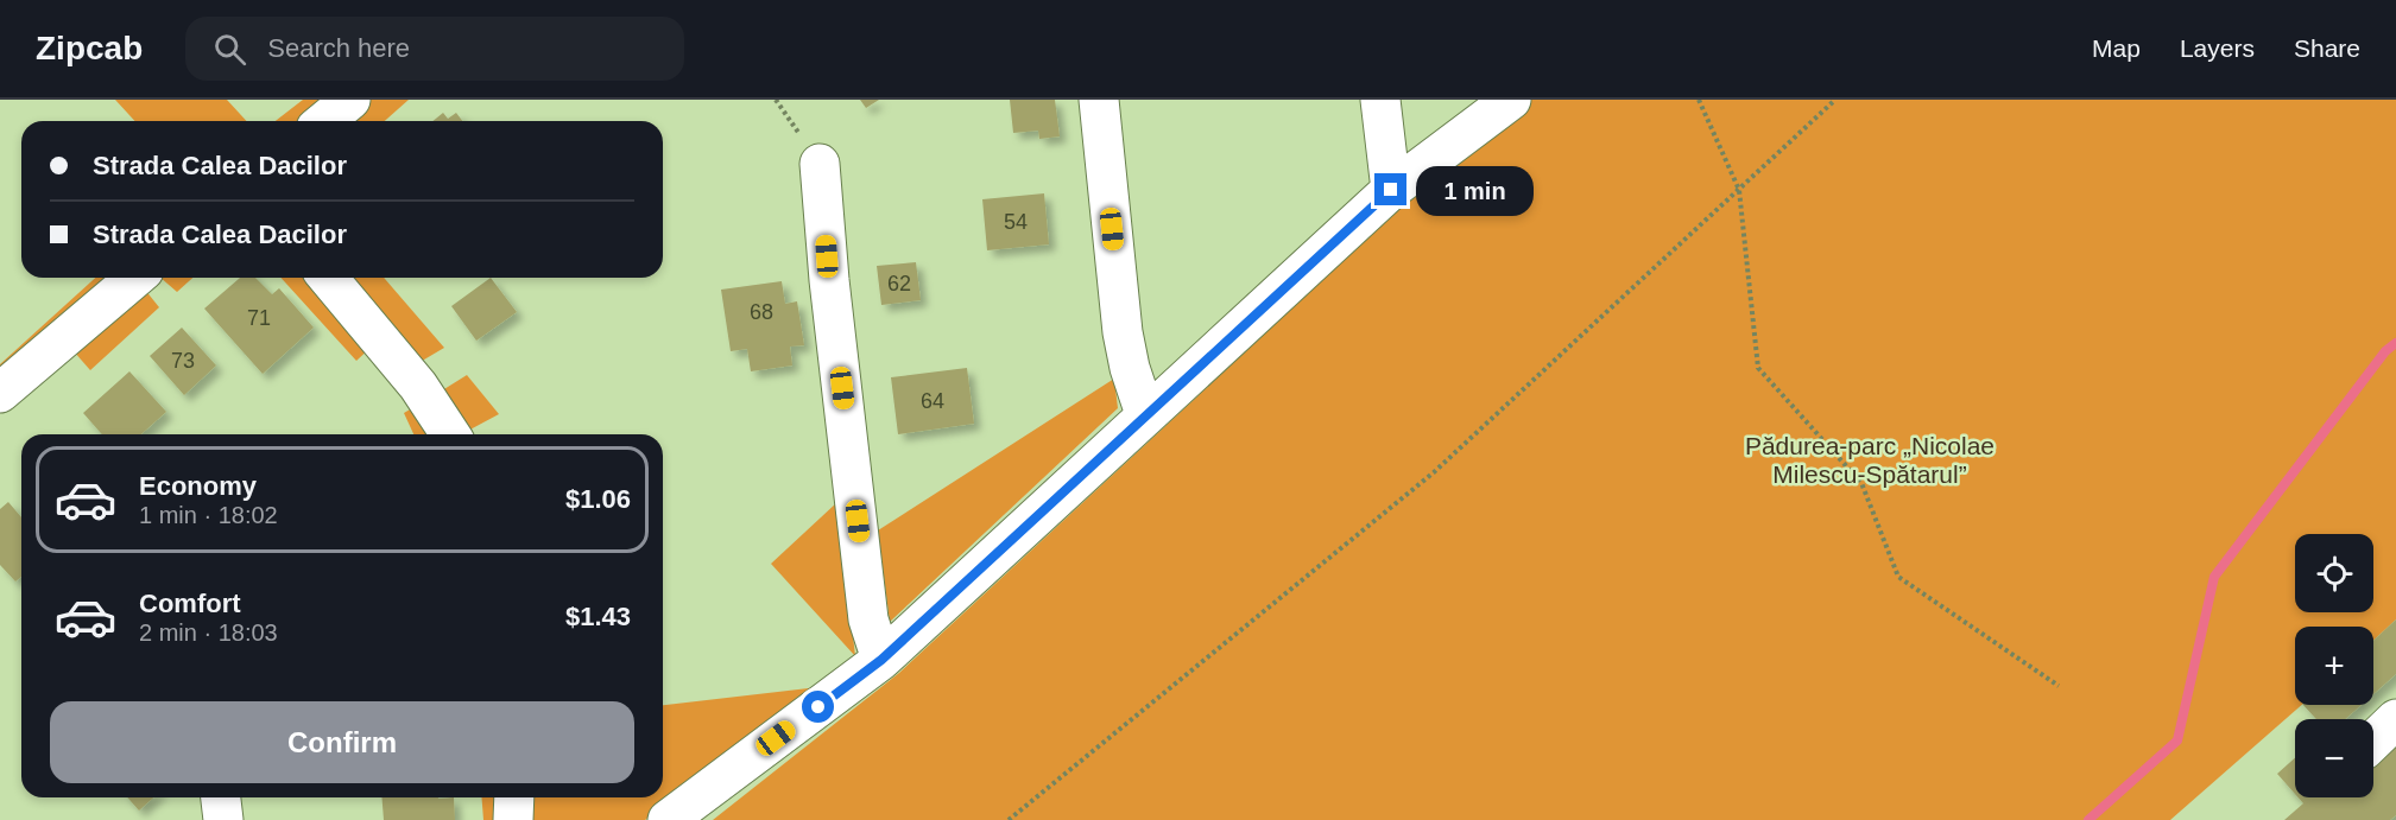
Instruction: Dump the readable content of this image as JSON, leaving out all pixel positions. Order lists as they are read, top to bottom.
{
  "parks": ["Pădurea-parc „Nicolae Milescu-Spătarul”"],
  "house_numbers": [
    "54",
    "62",
    "68",
    "71",
    "73",
    "64"
  ],
  "page": {
    "header": "Zipcab",
    "search": "Search here",
    "nav": ["Map", "Layers", "Share"],
    "banner": ["Strada Calea Dacilor", "Strada Calea Dacilor"],
    "bubble": "1 min",
    "list": [
      {
        "name": "Economy",
        "note": "1 min · 18:02",
        "value": "$1.06"
      },
      {
        "name": "Comfort",
        "note": "2 min · 18:03",
        "value": "$1.43"
      }
    ],
    "map_buttons": ["+", "−"],
    "buttons": "Confirm"
  }
}
